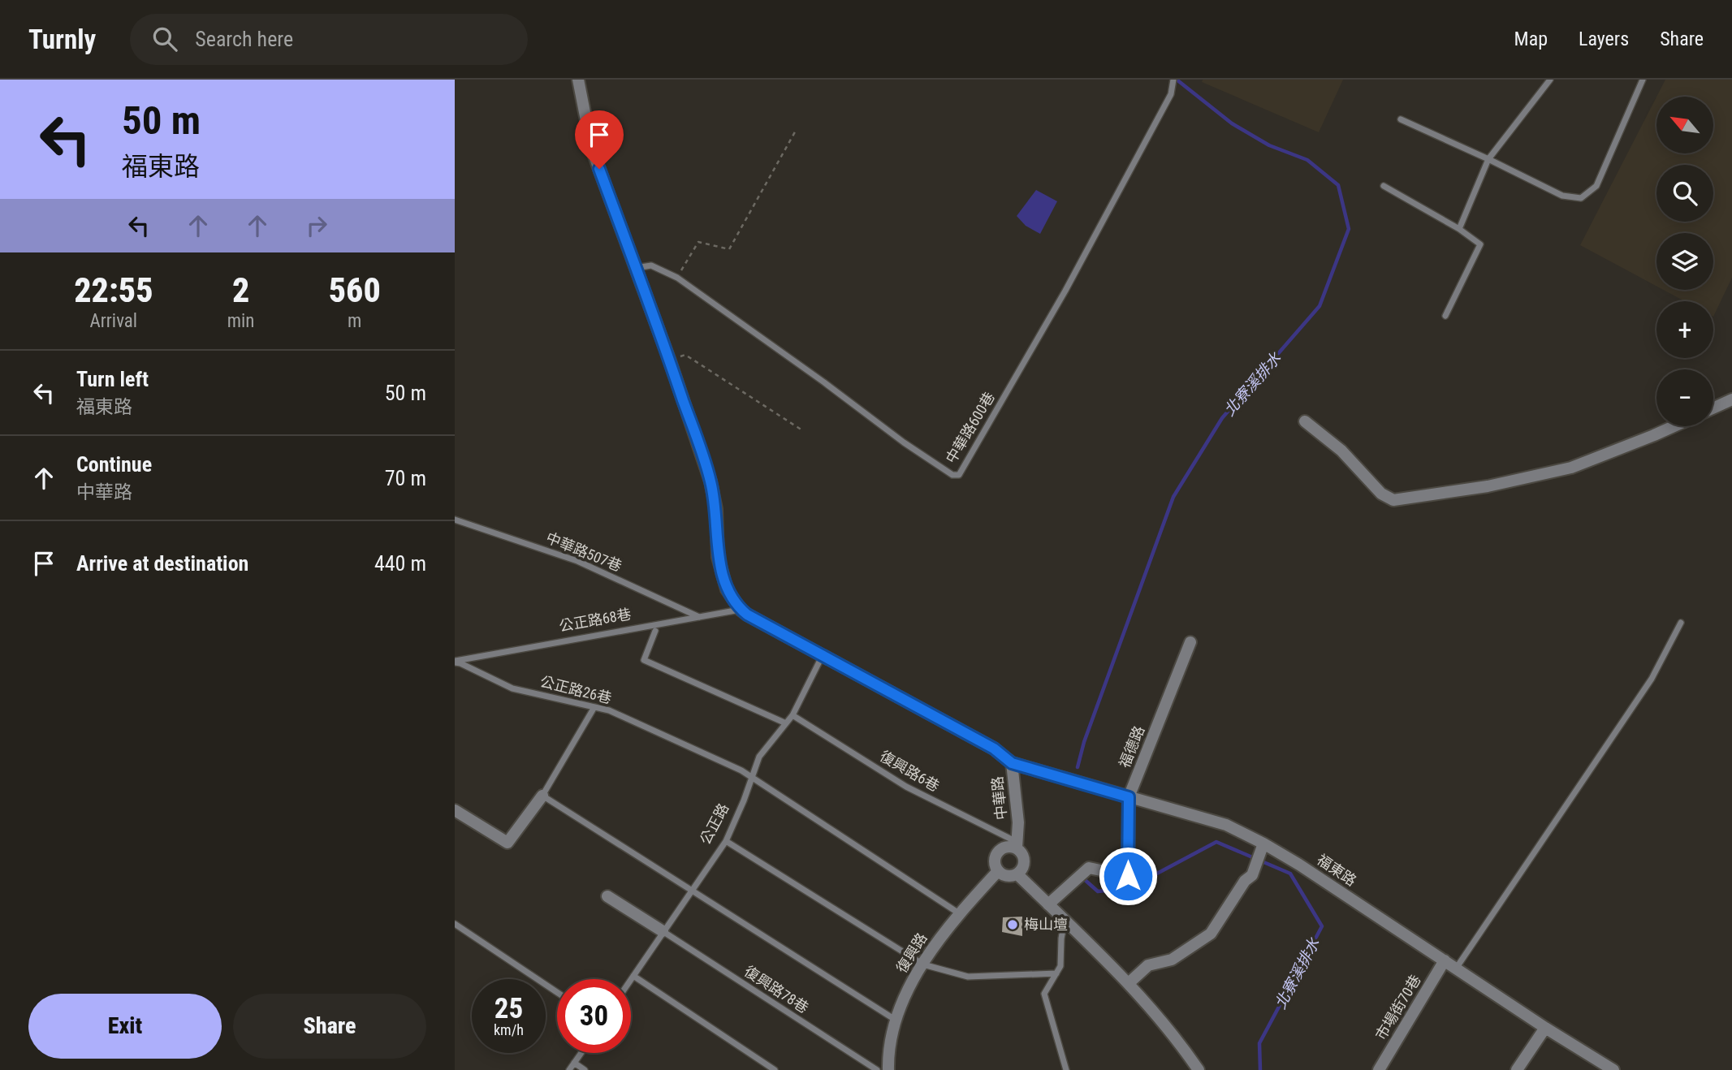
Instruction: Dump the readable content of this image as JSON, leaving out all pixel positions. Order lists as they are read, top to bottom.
{
  "streets": {
    "street": [
      "福德路",
      "中華路",
      "福東路",
      "復興路",
      "市場街70巷"
    ],
    "lane": [
      "中華路600巷",
      "中華路507巷",
      "公正路68巷",
      "公正路26巷",
      "復興路6巷",
      "公正路",
      "復興路78巷"
    ]
  },
  "crossings": [
    ["中華路600巷", "中華路"],
    ["中華路507巷", "公正路68巷"],
    ["公正路68巷", "公正路26巷"],
    ["公正路68巷", "中華路"],
    ["公正路26巷", "公正路"],
    ["公正路26巷", "復興路"],
    ["福德路", "福東路"],
    ["復興路6巷", "中華路"],
    ["復興路6巷", "公正路"],
    ["復興路6巷", "復興路"],
    ["中華路", "公正路"],
    ["中華路", "福東路"],
    ["中華路", "復興路"],
    ["公正路", "復興路78巷"],
    ["福東路", "市場街70巷"]
  ],
  "water": ["北寮溪排水"],
  "places": ["梅山壇"],
  "north": "top left",
  "page": {
    "header": "Turnly",
    "search": "Search here",
    "nav": ["Map", "Layers", "Share"],
    "turn": ["50 m", "福東路"],
    "map_buttons": ["+", "−"],
    "eta": [
      "22:55",
      "Arrival",
      "2",
      "min",
      "560",
      "m"
    ],
    "list": [
      {
        "name": "Turn left",
        "note": "福東路",
        "value": "50 m"
      },
      {
        "name": "Continue",
        "note": "中華路",
        "value": "70 m"
      },
      {
        "name": "Arrive at destination",
        "value": "440 m"
      }
    ],
    "speed": "25 km/h",
    "limit": "30",
    "buttons": ["Exit", "Share"]
  }
}
